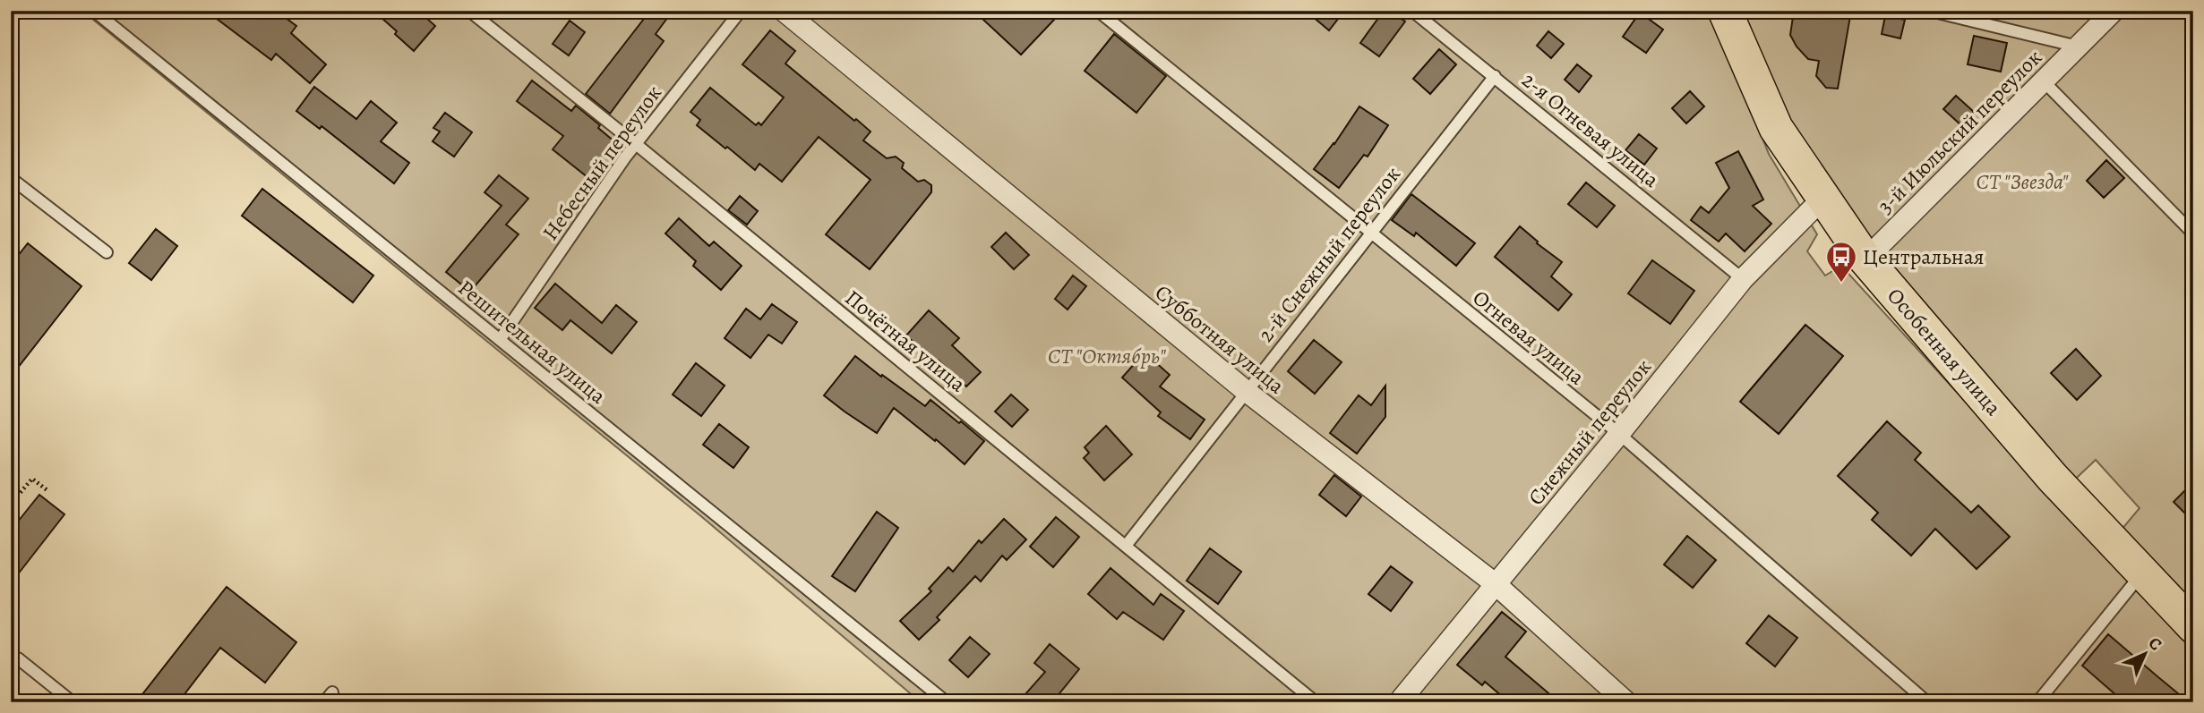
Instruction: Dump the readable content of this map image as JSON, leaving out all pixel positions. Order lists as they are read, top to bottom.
{
  "streets": {
    "main road": ["Особенная улица"],
    "street": ["3-й Июльский переулок", "Субботняя улица", "Снежный переулок"],
    "lane": [
      "2-я Огневая улица",
      "Небесный переулок",
      "2-й Снежный переулок",
      "Огневая улица",
      "Почётная улица",
      "Решительная улица"
    ]
  },
  "crossings": [
    ["2-я Огневая улица", "2-й Снежный переулок"],
    ["2-я Огневая улица", "Снежный переулок"],
    ["3-й Июльский переулок", "Особенная улица"],
    ["Небесный переулок", "Почётная улица"],
    ["Небесный переулок", "Решительная улица"],
    ["2-й Снежный переулок", "Огневая улица"],
    ["2-й Снежный переулок", "Субботняя улица"],
    ["2-й Снежный переулок", "Почётная улица"],
    ["Огневая улица", "Снежный переулок"],
    ["Субботняя улица", "Снежный переулок"],
    ["Особенная улица", "Снежный переулок"]
  ],
  "parks": ["СТ \"Звезда\"", "СТ \"Октябрь\""],
  "places": {
    "bus stop": ["Центральная"]
  },
  "north": "top right"
}
